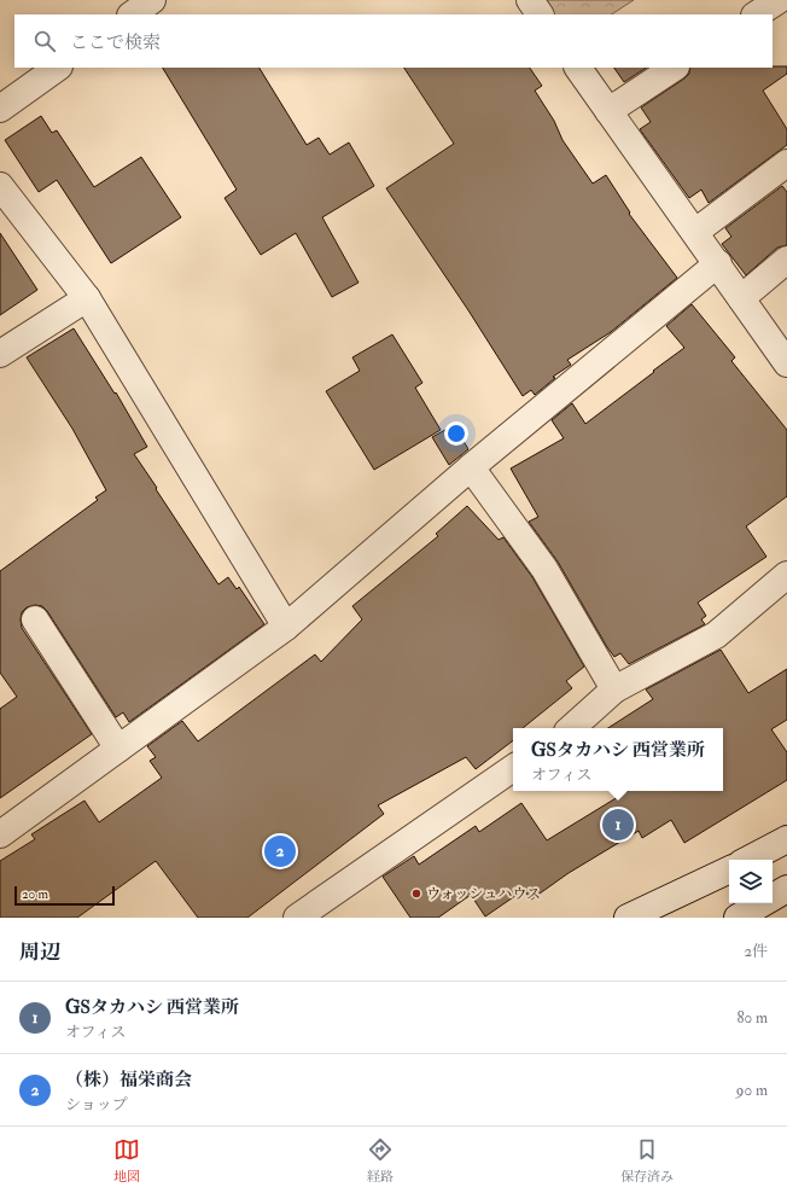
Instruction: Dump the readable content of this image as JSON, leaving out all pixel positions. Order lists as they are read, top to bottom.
{
  "places": ["ウォッシュハウス"],
  "scale_bar": "20 m",
  "page": {
    "search": "ここで検索",
    "popup": ["GSタカハシ 西営業所", "オフィス"],
    "pins": ["1", "2"],
    "scale": "20 m",
    "heading": ["周辺", "2件"],
    "list": [
      {
        "mark": "1",
        "name": "GSタカハシ 西営業所",
        "note": "オフィス",
        "value": "80 m"
      },
      {
        "mark": "2",
        "name": "（株）福栄商会",
        "note": "ショップ",
        "value": "90 m"
      }
    ],
    "nav": ["地図", "経路", "保存済み"]
  }
}
